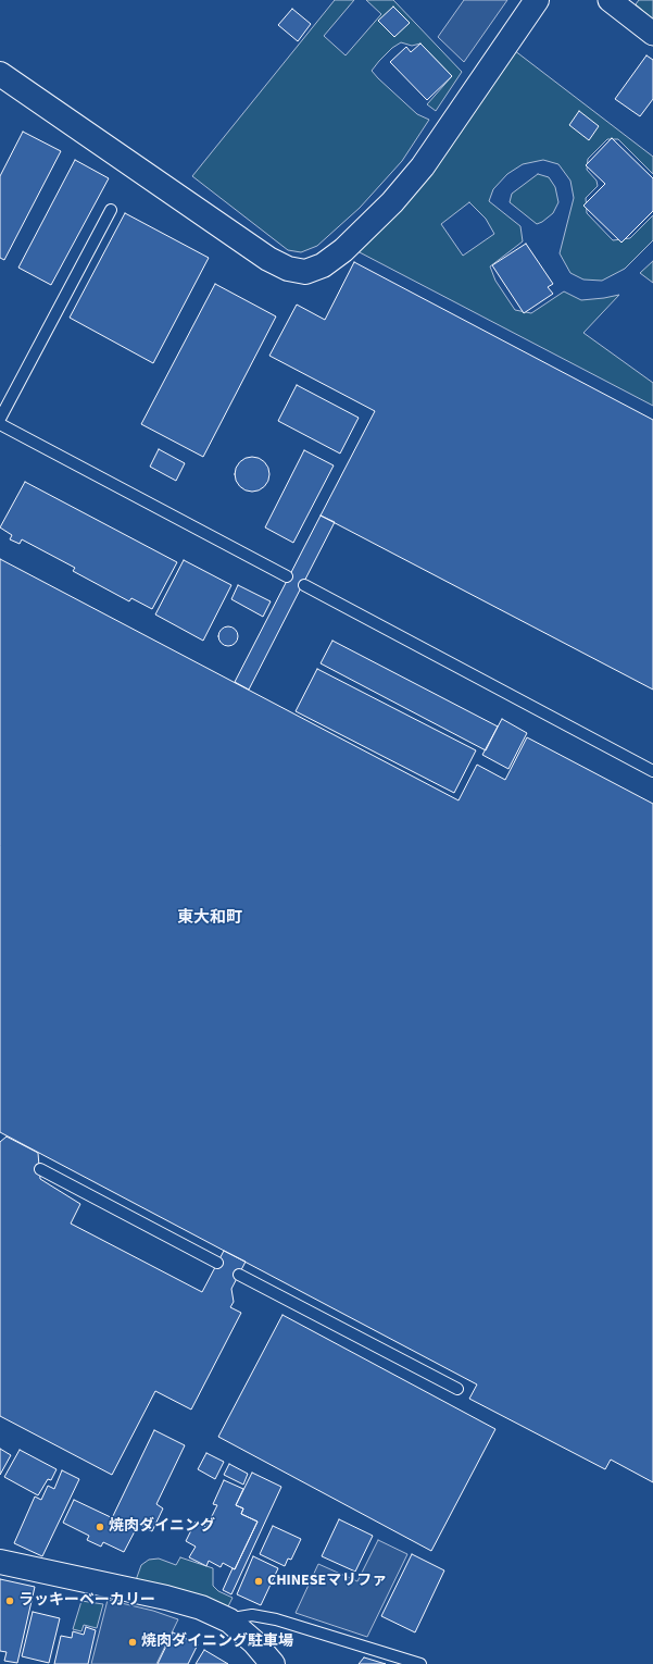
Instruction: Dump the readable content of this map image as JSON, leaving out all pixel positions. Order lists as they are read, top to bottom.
{
  "districts": ["東大和町"],
  "places": [
    "焼肉ダイニング",
    "CHINESEマリファ",
    "ラッキーベーカリー",
    "焼肉ダイニング駐車場"
  ]
}
